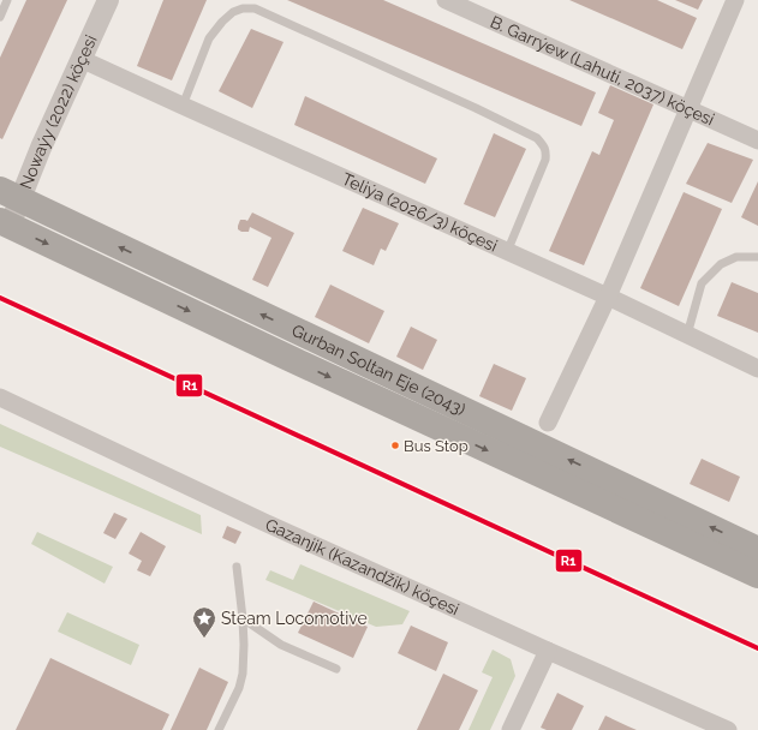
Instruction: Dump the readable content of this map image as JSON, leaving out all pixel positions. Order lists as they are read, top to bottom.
{
  "streets": {
    "highway": ["Gurban Soltan Eje (2043)"],
    "street": [
      "B. Garrýew (Lahuti, 2037) köçesi",
      "Nowaýy (2022) köçesi",
      "Teliýa (2026/3) köçesi",
      "Gazanjik (Kazandžik) köçesi"
    ]
  },
  "crossings": [
    ["Nowaýy (2022) köçesi", "Teliýa (2026/3) köçesi"],
    ["Nowaýy (2022) köçesi", "Gurban Soltan Eje (2043)"]
  ],
  "places": {
    "other": ["Bus Stop"],
    "place": ["Steam Locomotive"]
  },
  "lines": ["transit line R1"]
}
